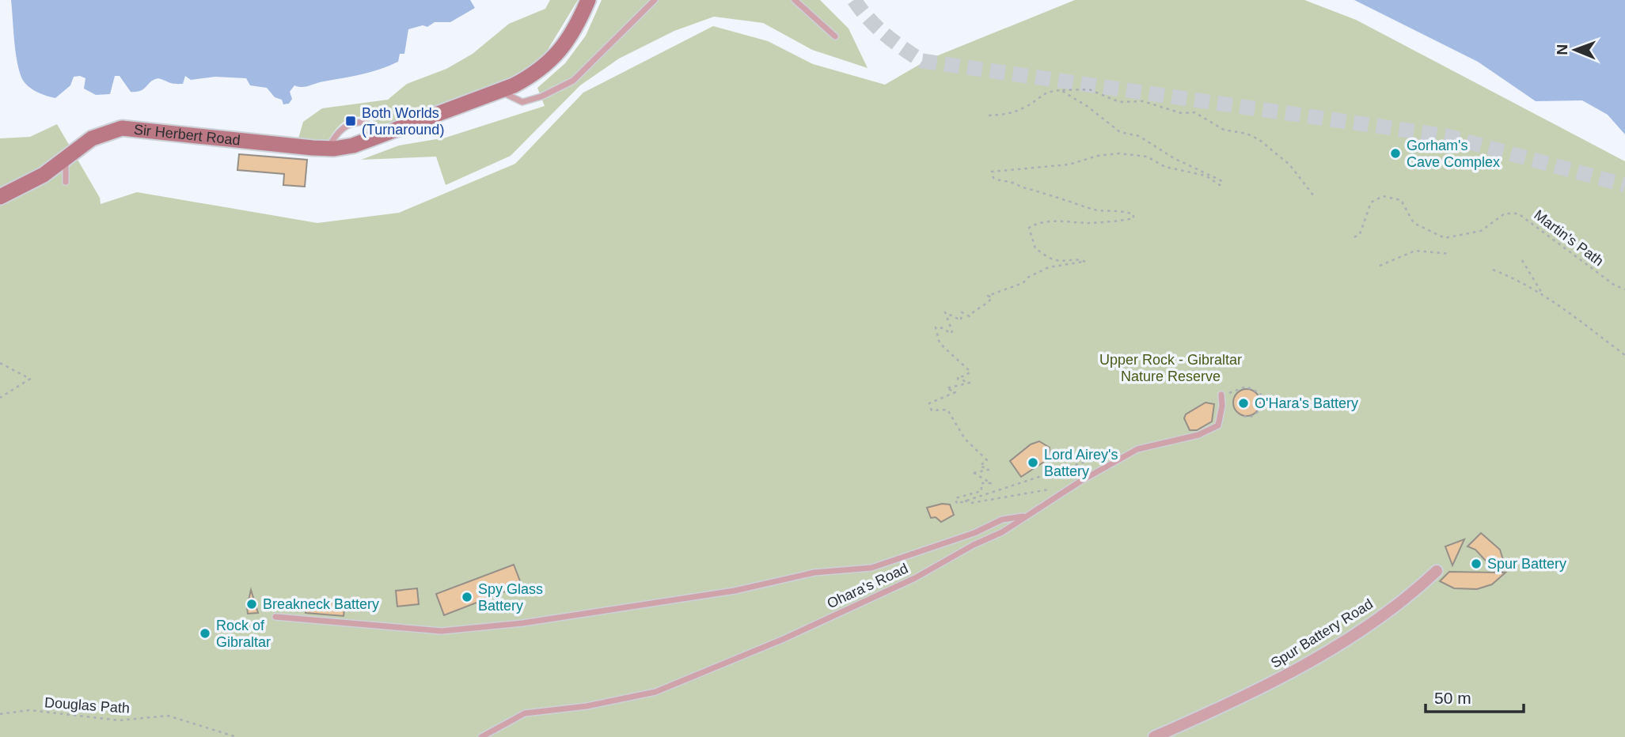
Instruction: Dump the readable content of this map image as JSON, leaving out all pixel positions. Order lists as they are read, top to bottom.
{
  "streets": {
    "main road": ["Sir Herbert Road"],
    "street": ["Spur Battery Road"],
    "lane": ["Ohara's Road"],
    "path": ["Martin's Path", "Douglas Path"]
  },
  "parks": ["Upper Rock - Gibraltar Nature Reserve"],
  "places": {
    "transit": ["Both Worlds (Turnaround)"],
    "other": [
      "Gorham's Cave Complex",
      "O'Hara's Battery",
      "Lord Airey's Battery",
      "Spur Battery",
      "Spy Glass Battery",
      "Breakneck Battery",
      "Rock of Gibraltar"
    ]
  },
  "scale_bar": "50 m",
  "north": "left"
}
